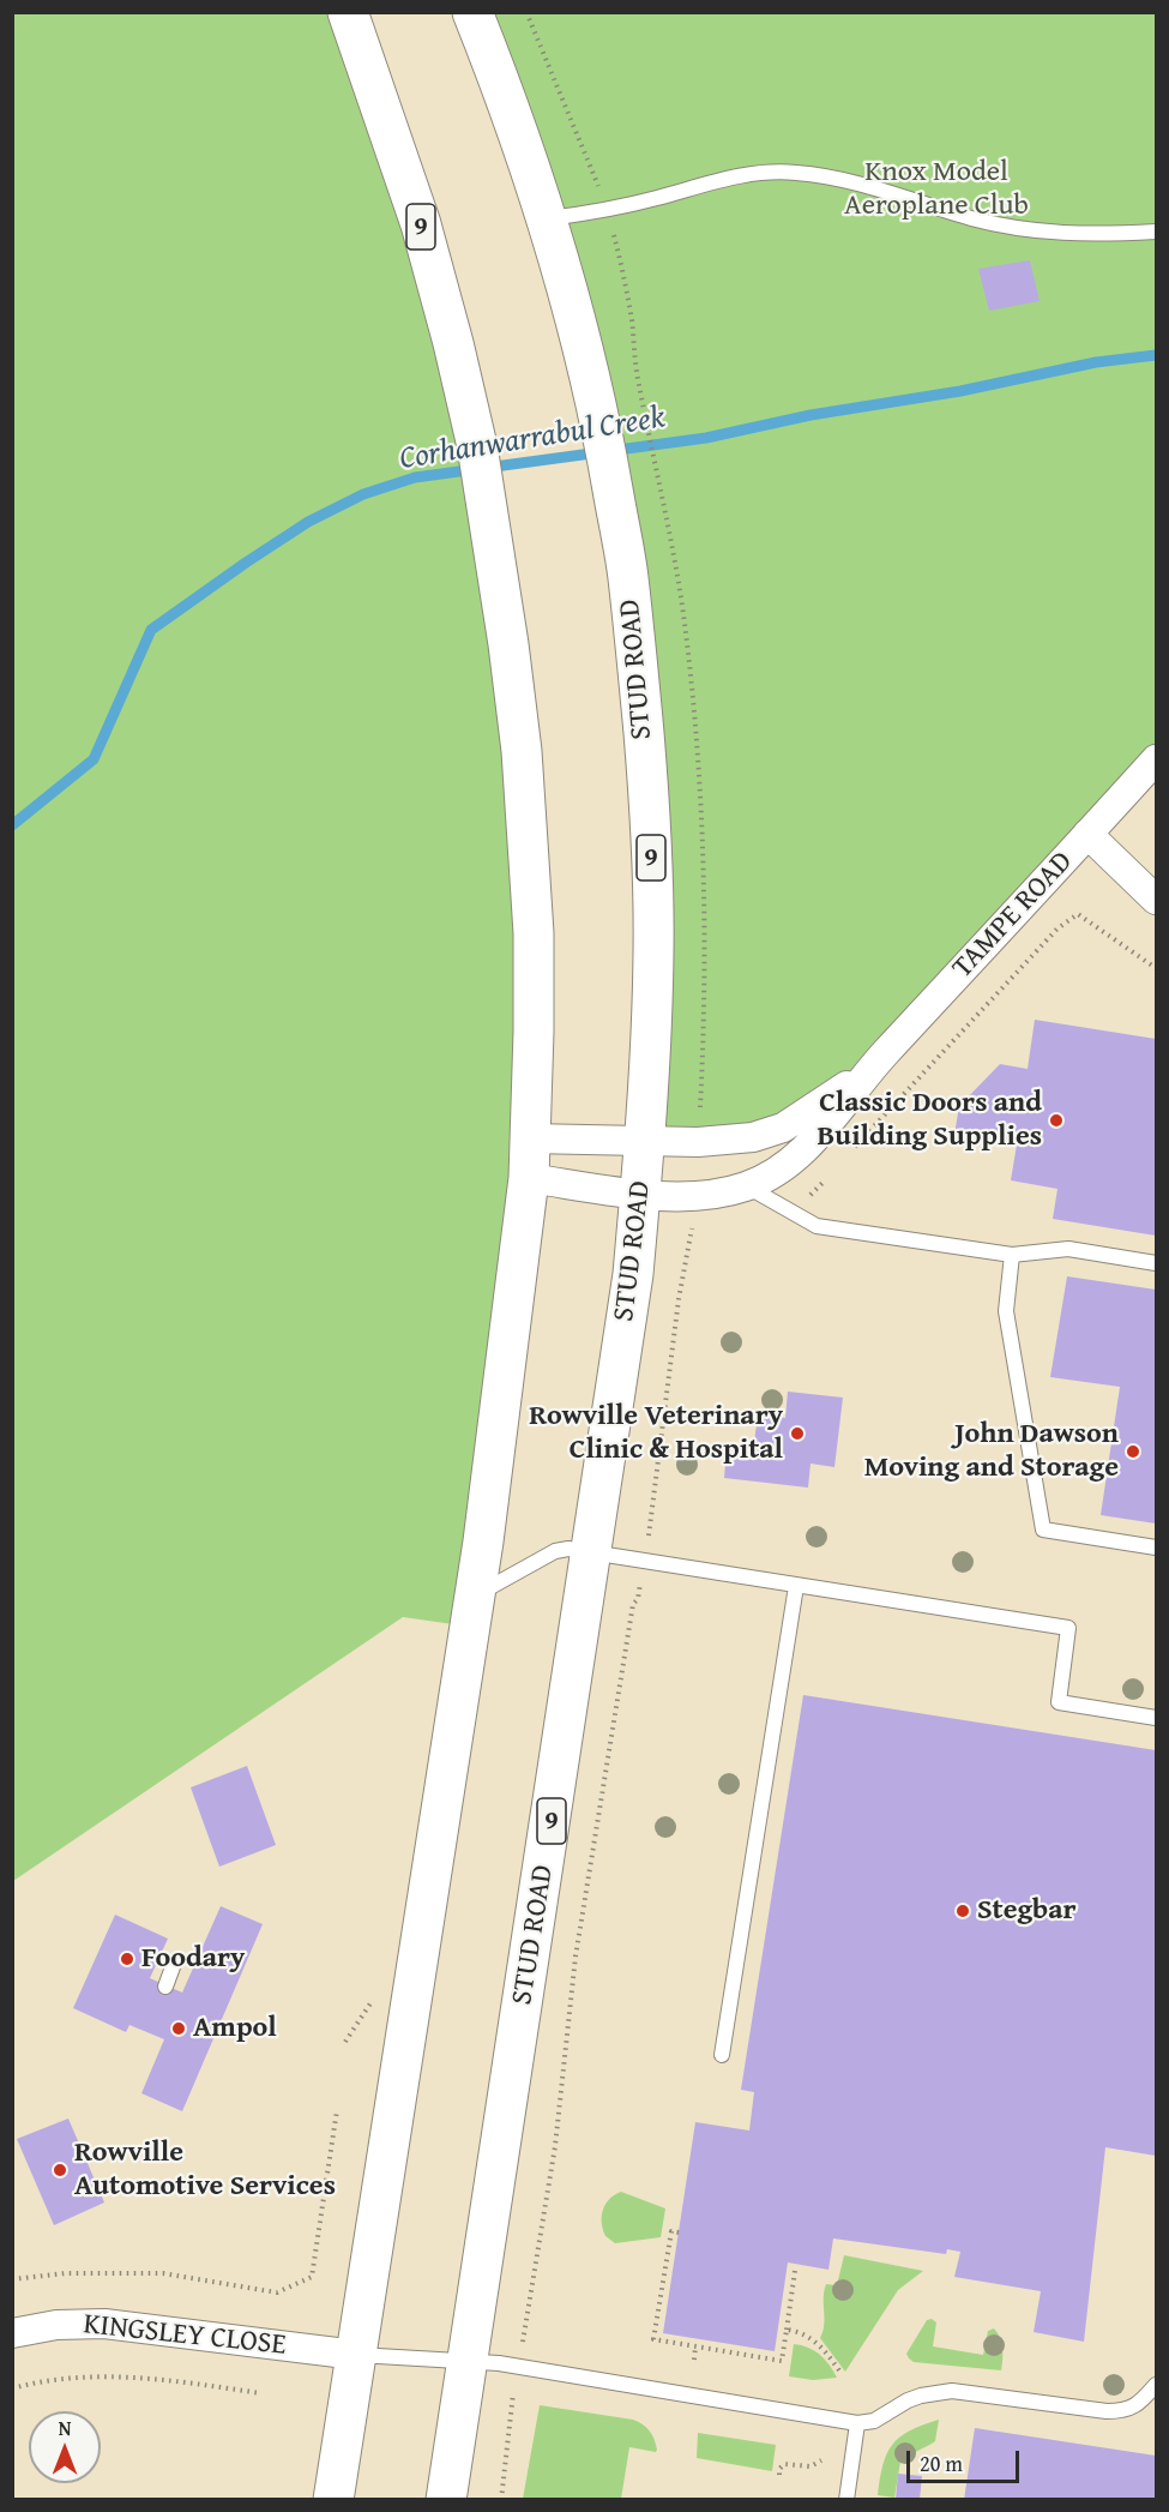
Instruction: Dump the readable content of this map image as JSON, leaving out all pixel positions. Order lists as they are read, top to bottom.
{
  "streets": {
    "highway": ["9", "STUD ROAD"],
    "street": ["TAMPE ROAD", "KINGSLEY CLOSE"]
  },
  "crossings": [
    ["9", "TAMPE ROAD"],
    ["9", "KINGSLEY CLOSE"],
    ["STUD ROAD", "TAMPE ROAD"]
  ],
  "water": ["Corhanwarrabul Creek"],
  "parks": ["Knox Model Aeroplane Club"],
  "places": [
    "Classic Doors and Building Supplies",
    "Rowville Veterinary Clinic & Hospital",
    "John Dawson Moving and Storage",
    "Stegbar",
    "Foodary",
    "Ampol",
    "Rowville Automotive Services"
  ],
  "scale_bar": "20 m",
  "north": "top"
}
